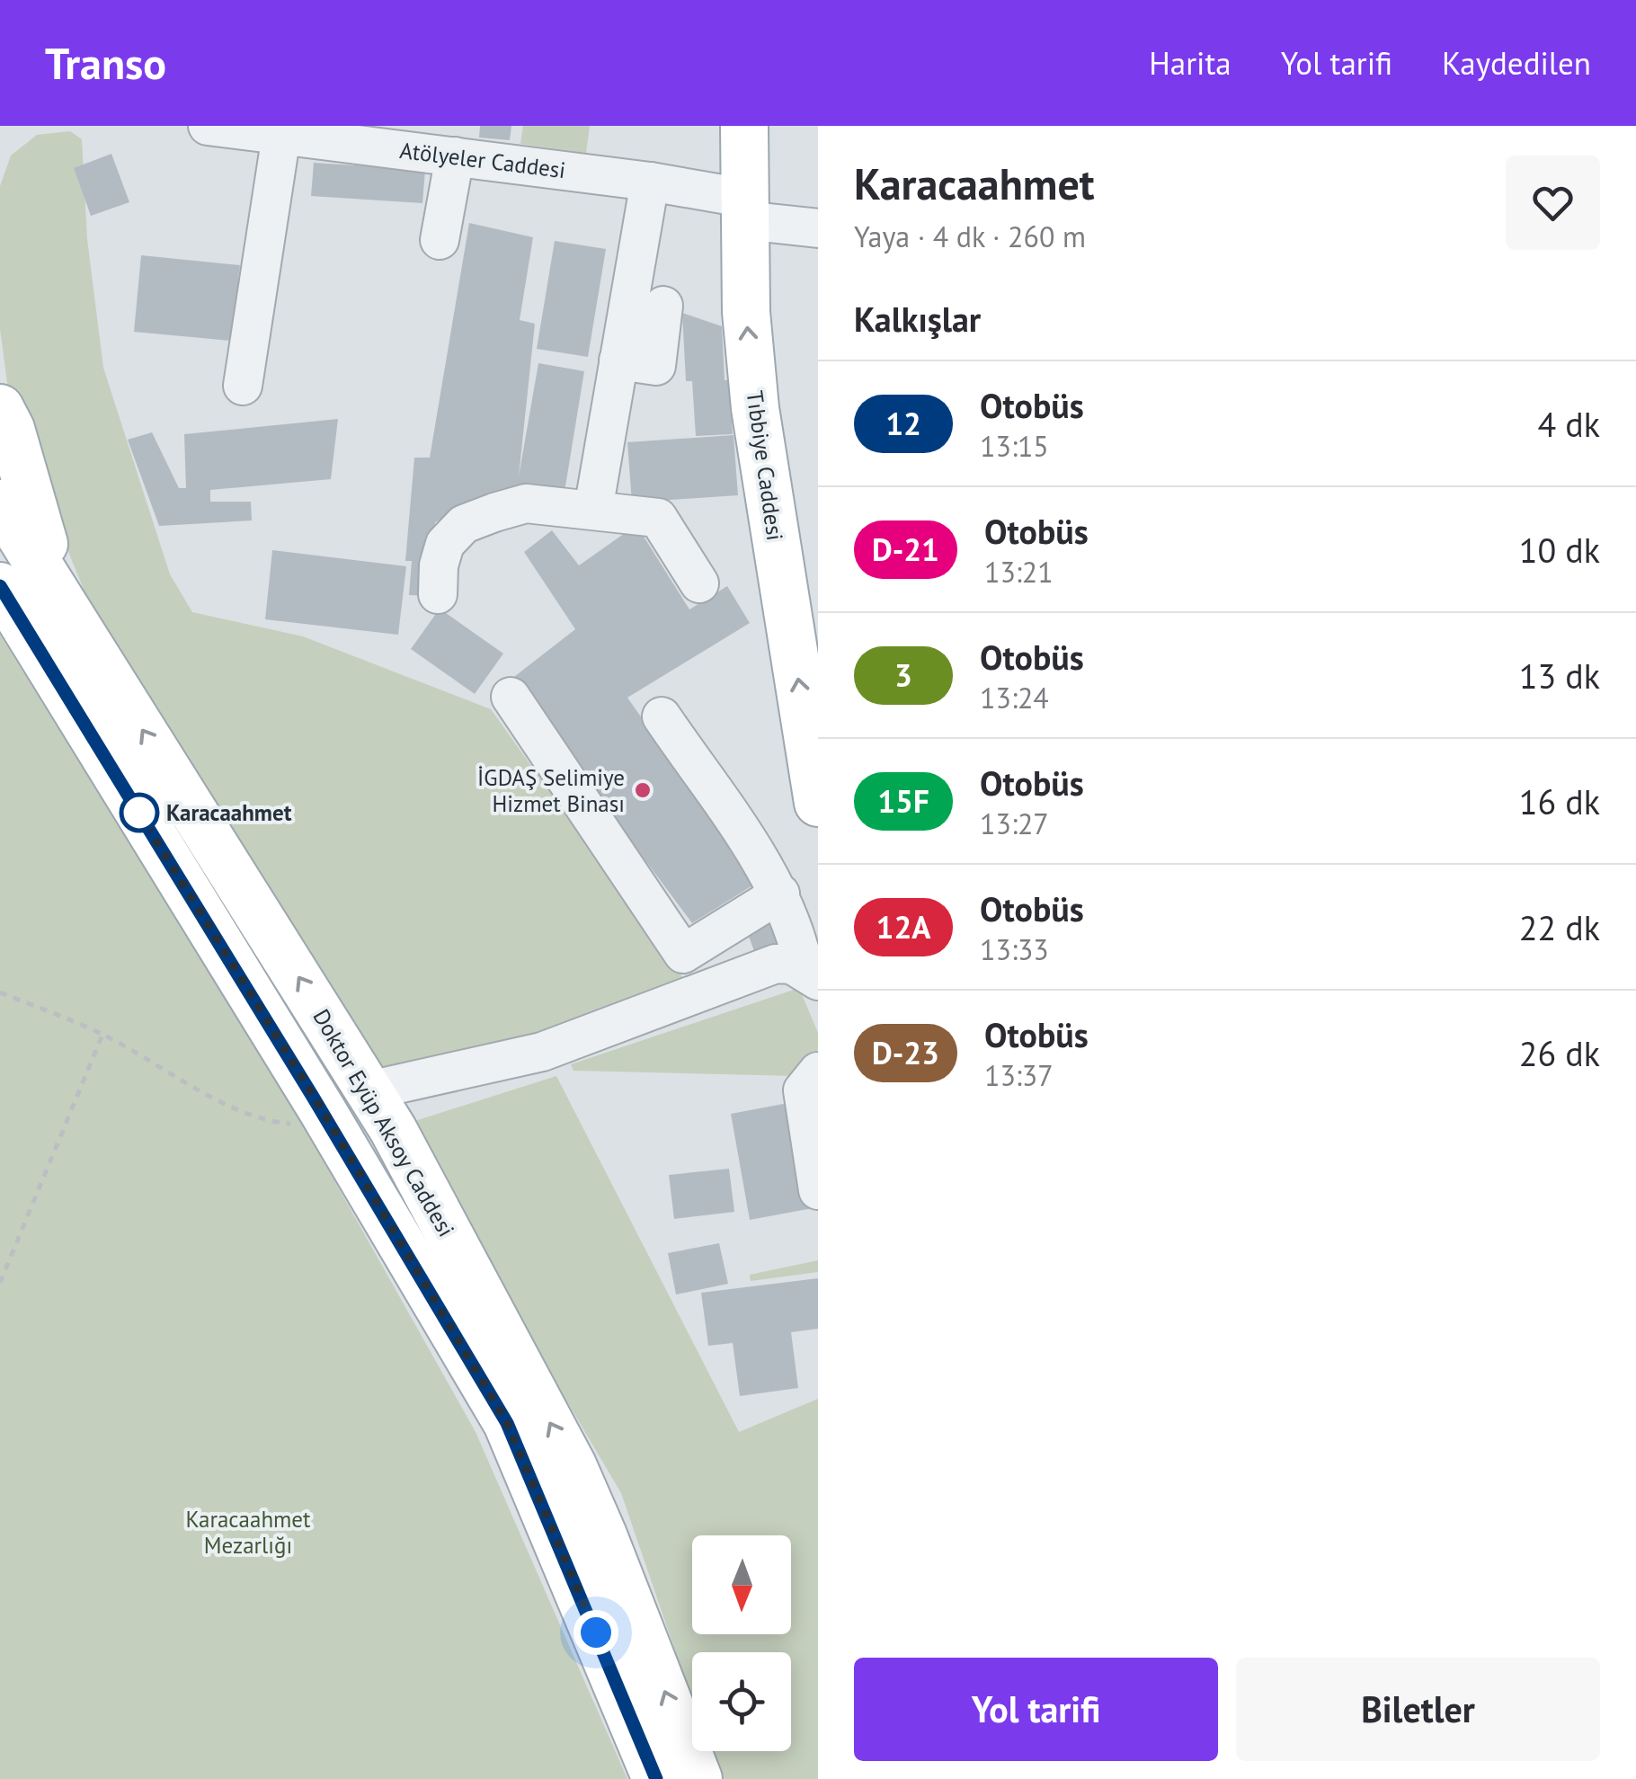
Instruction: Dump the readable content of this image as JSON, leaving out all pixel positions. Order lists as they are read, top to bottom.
{
  "streets": {
    "main road": ["Tıbbiye Caddesi", "Doktor Eyüp Aksoy Caddesi"],
    "street": ["Atölyeler Caddesi"]
  },
  "crossings": [
    ["Atölyeler Caddesi", "Tıbbiye Caddesi"]
  ],
  "one_way": ["Tıbbiye Caddesi"],
  "parks": ["Karacaahmet Mezarlığı"],
  "places": ["İGDAŞ Selimiye Hizmet Binası", "Karacaahmet"],
  "lines": ["bus line 12"],
  "north": "bottom",
  "page": {
    "header": "Transo",
    "nav": ["Harita", "Yol tarifi", "Kaydedilen"],
    "heading": [
      ["Karacaahmet", "Yaya · 4 dk · 260 m"],
      "Kalkışlar"
    ],
    "list": [
      {
        "mark": "12",
        "name": "Otobüs",
        "note": "13:15",
        "value": "4 dk"
      },
      {
        "mark": "D-21",
        "name": "Otobüs",
        "note": "13:21",
        "value": "10 dk"
      },
      {
        "mark": "3",
        "name": "Otobüs",
        "note": "13:24",
        "value": "13 dk"
      },
      {
        "mark": "15F",
        "name": "Otobüs",
        "note": "13:27",
        "value": "16 dk"
      },
      {
        "mark": "12A",
        "name": "Otobüs",
        "note": "13:33",
        "value": "22 dk"
      },
      {
        "mark": "D-23",
        "name": "Otobüs",
        "note": "13:37",
        "value": "26 dk"
      }
    ],
    "buttons": ["Yol tarifi", "Biletler"]
  }
}
